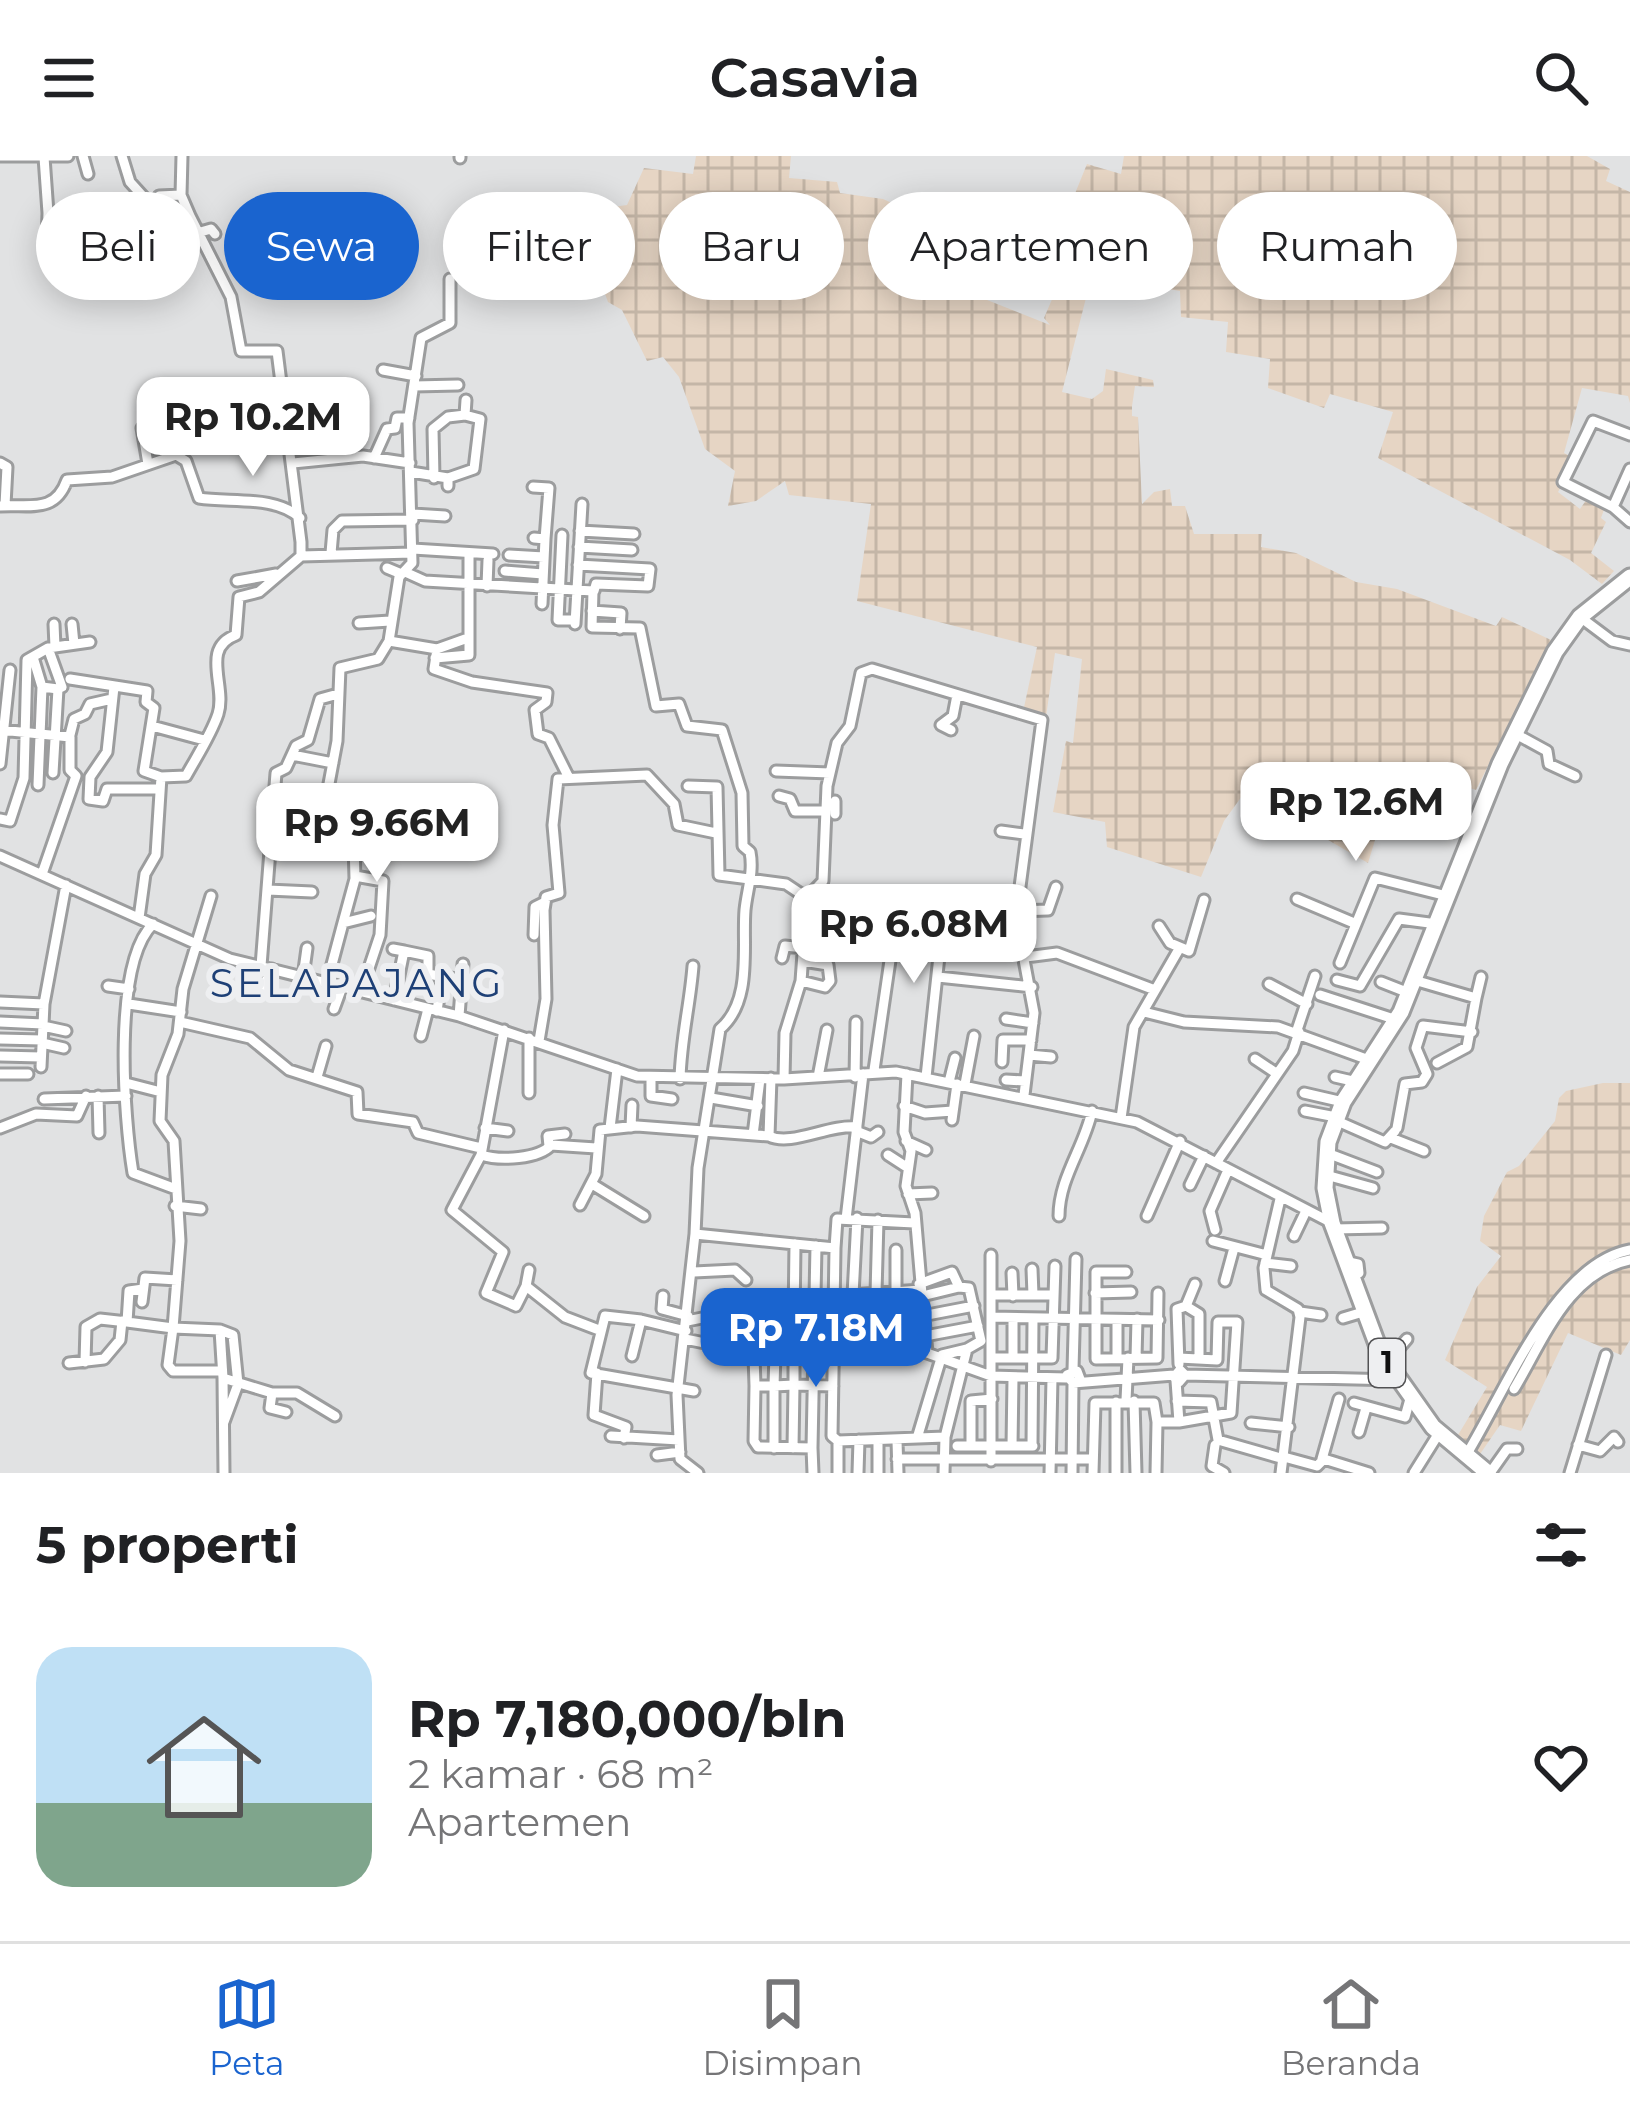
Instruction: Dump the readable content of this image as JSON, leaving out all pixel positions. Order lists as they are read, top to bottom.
{
  "streets": {
    "highway": ["1"]
  },
  "districts": ["SELAPAJANG"],
  "page": {
    "header": "Casavia",
    "chip": [
      "Beli",
      "Sewa",
      "Filter",
      "Baru",
      "Apartemen",
      "Rumah"
    ],
    "price": [
      "Rp 10.2M",
      "Rp 12.6M",
      "Rp 9.66M",
      "Rp 6.08M",
      "Rp 7.18M"
    ],
    "heading": "5 properti",
    "list": [
      {
        "name": "Rp 7,180,000/bln",
        "note": "2 kamar · 68 m² · Apartemen"
      }
    ],
    "tabs": ["Peta", "Disimpan", "Beranda"]
  }
}
